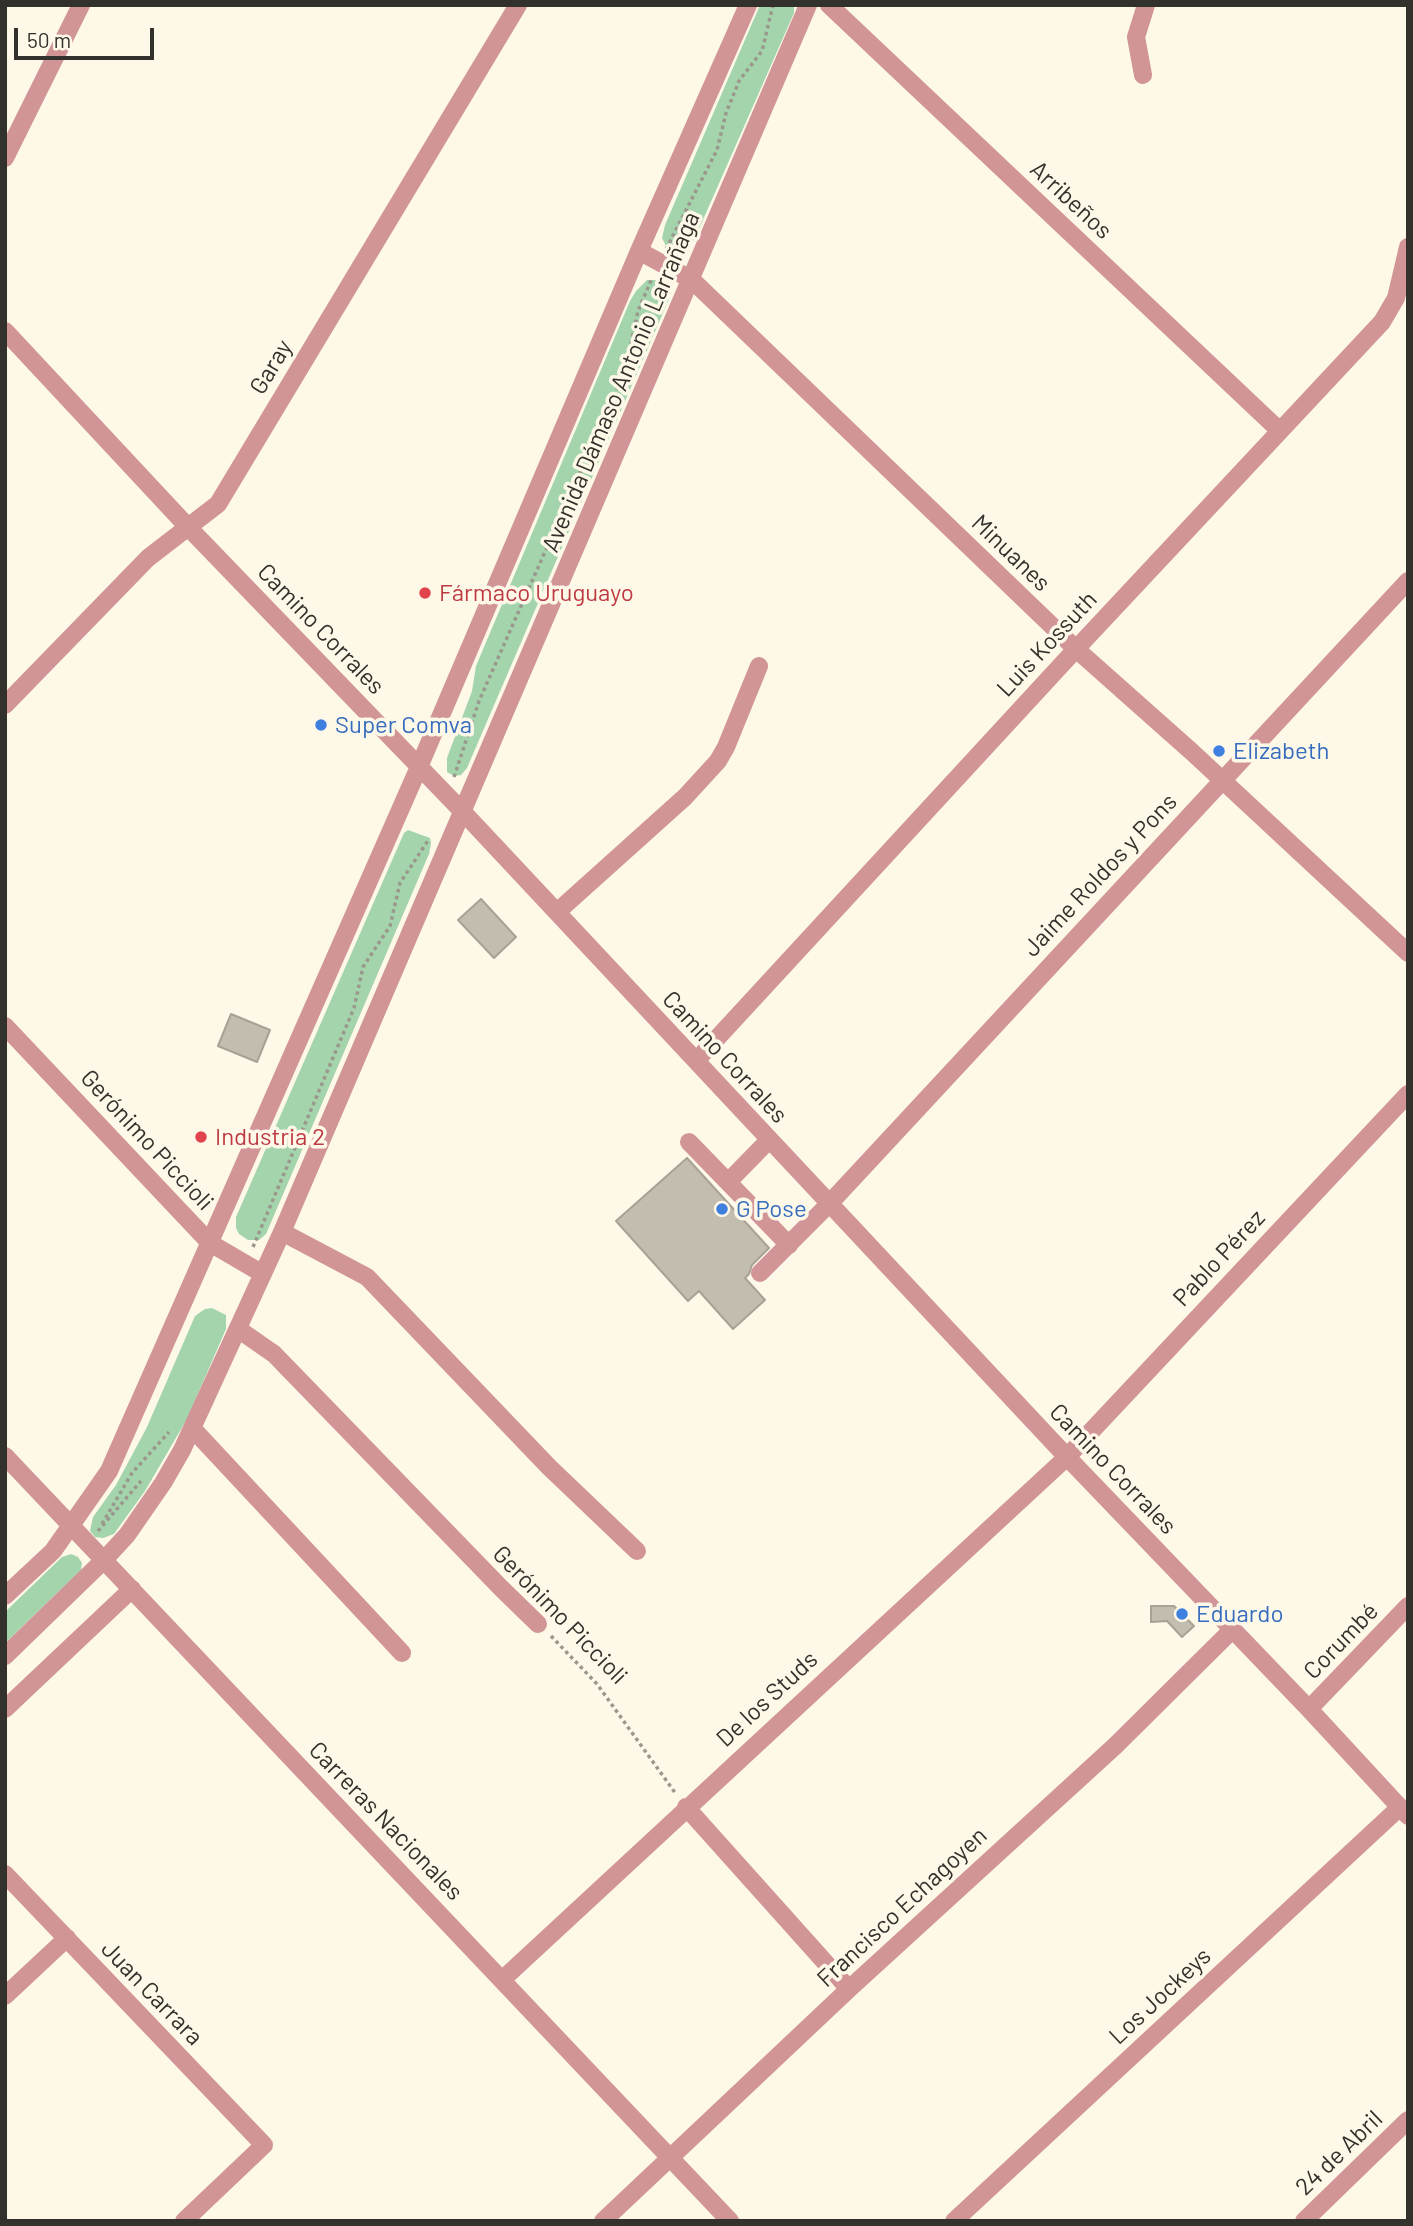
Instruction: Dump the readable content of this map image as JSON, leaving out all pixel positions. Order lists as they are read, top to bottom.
{
  "streets": {
    "street": [
      "Arribeños",
      "Garay",
      "Avenida Dámaso Antonio Larrañaga",
      "Minuanes",
      "Camino Corrales",
      "Luis Kossuth",
      "Jaime Roldos y Pons",
      "Gerónimo Piccioli",
      "Pablo Pérez",
      "Corumbé",
      "De los Studs",
      "Carreras Nacionales",
      "Francisco Echagoyen",
      "Juan Carrara",
      "Los Jockeys",
      "24 de Abril"
    ]
  },
  "crossings": [
    ["Arribeños", "Luis Kossuth"],
    ["Garay", "Camino Corrales"],
    ["Avenida Dámaso Antonio Larrañaga", "Minuanes"],
    ["Avenida Dámaso Antonio Larrañaga", "Camino Corrales"],
    ["Avenida Dámaso Antonio Larrañaga", "Gerónimo Piccioli"],
    ["Avenida Dámaso Antonio Larrañaga", "Carreras Nacionales"],
    ["Minuanes", "Luis Kossuth"],
    ["Minuanes", "Jaime Roldos y Pons"],
    ["Camino Corrales", "Luis Kossuth"],
    ["Camino Corrales", "Jaime Roldos y Pons"],
    ["Camino Corrales", "Pablo Pérez"],
    ["Camino Corrales", "Corumbé"],
    ["Camino Corrales", "De los Studs"],
    ["Camino Corrales", "Francisco Echagoyen"],
    ["Camino Corrales", "Los Jockeys"],
    ["Gerónimo Piccioli", "De los Studs"],
    ["Pablo Pérez", "De los Studs"],
    ["De los Studs", "Carreras Nacionales"],
    ["Carreras Nacionales", "Francisco Echagoyen"]
  ],
  "places": [
    "Fármaco Uruguayo",
    "Super Comva",
    "Elizabeth",
    "Industria 2",
    "G Pose",
    "Eduardo"
  ],
  "scale_bar": "50 m"
}
